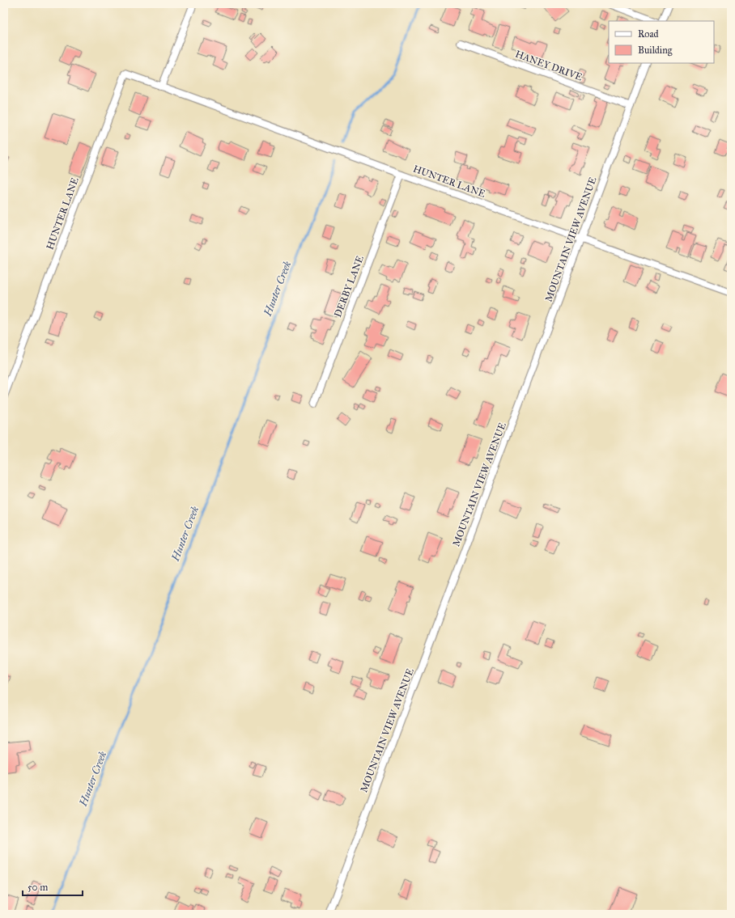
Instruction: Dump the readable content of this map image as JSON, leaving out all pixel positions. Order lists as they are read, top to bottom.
{
  "streets": {
    "street": [
      "HANEY DRIVE",
      "HUNTER LANE",
      "MOUNTAIN VIEW AVENUE",
      "DERBY LANE"
    ]
  },
  "crossings": [
    ["HANEY DRIVE", "MOUNTAIN VIEW AVENUE"],
    ["HUNTER LANE", "MOUNTAIN VIEW AVENUE"],
    ["HUNTER LANE", "DERBY LANE"]
  ],
  "water": ["Hunter Creek"],
  "legend": ["Road", "Building"],
  "scale_bar": "50 m"
}
